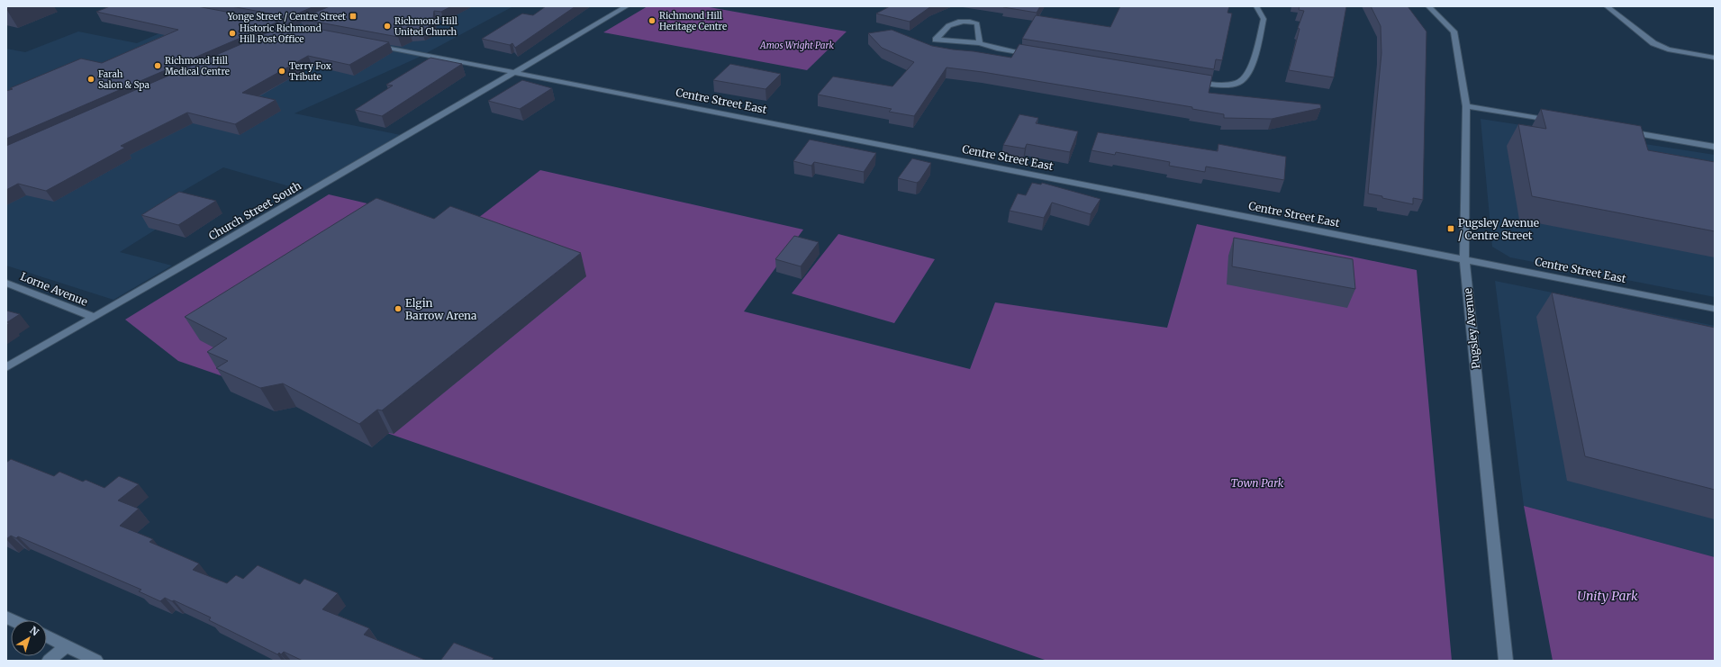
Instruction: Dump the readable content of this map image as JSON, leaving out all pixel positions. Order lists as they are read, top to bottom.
{
  "streets": {
    "street": [
      "Centre Street East",
      "Church Street South",
      "Lorne Avenue",
      "Pugsley Avenue"
    ]
  },
  "crossings": [
    ["Centre Street East", "Church Street South"],
    ["Centre Street East", "Pugsley Avenue"],
    ["Church Street South", "Lorne Avenue"]
  ],
  "parks": ["Amos Wright Park", "Town Park", "Unity Park"],
  "places": {
    "transit": ["Yonge Street / Centre Street", "Pugsley Avenue / Centre Street"],
    "other": [
      "Richmond Hill Heritage Centre",
      "Richmond Hill United Church",
      "Historic Richmond Hill Post Office",
      "Richmond Hill Medical Centre",
      "Terry Fox Tribute",
      "Farah Salon & Spa",
      "Elgin Barrow Arena"
    ]
  },
  "north": "top right"
}
